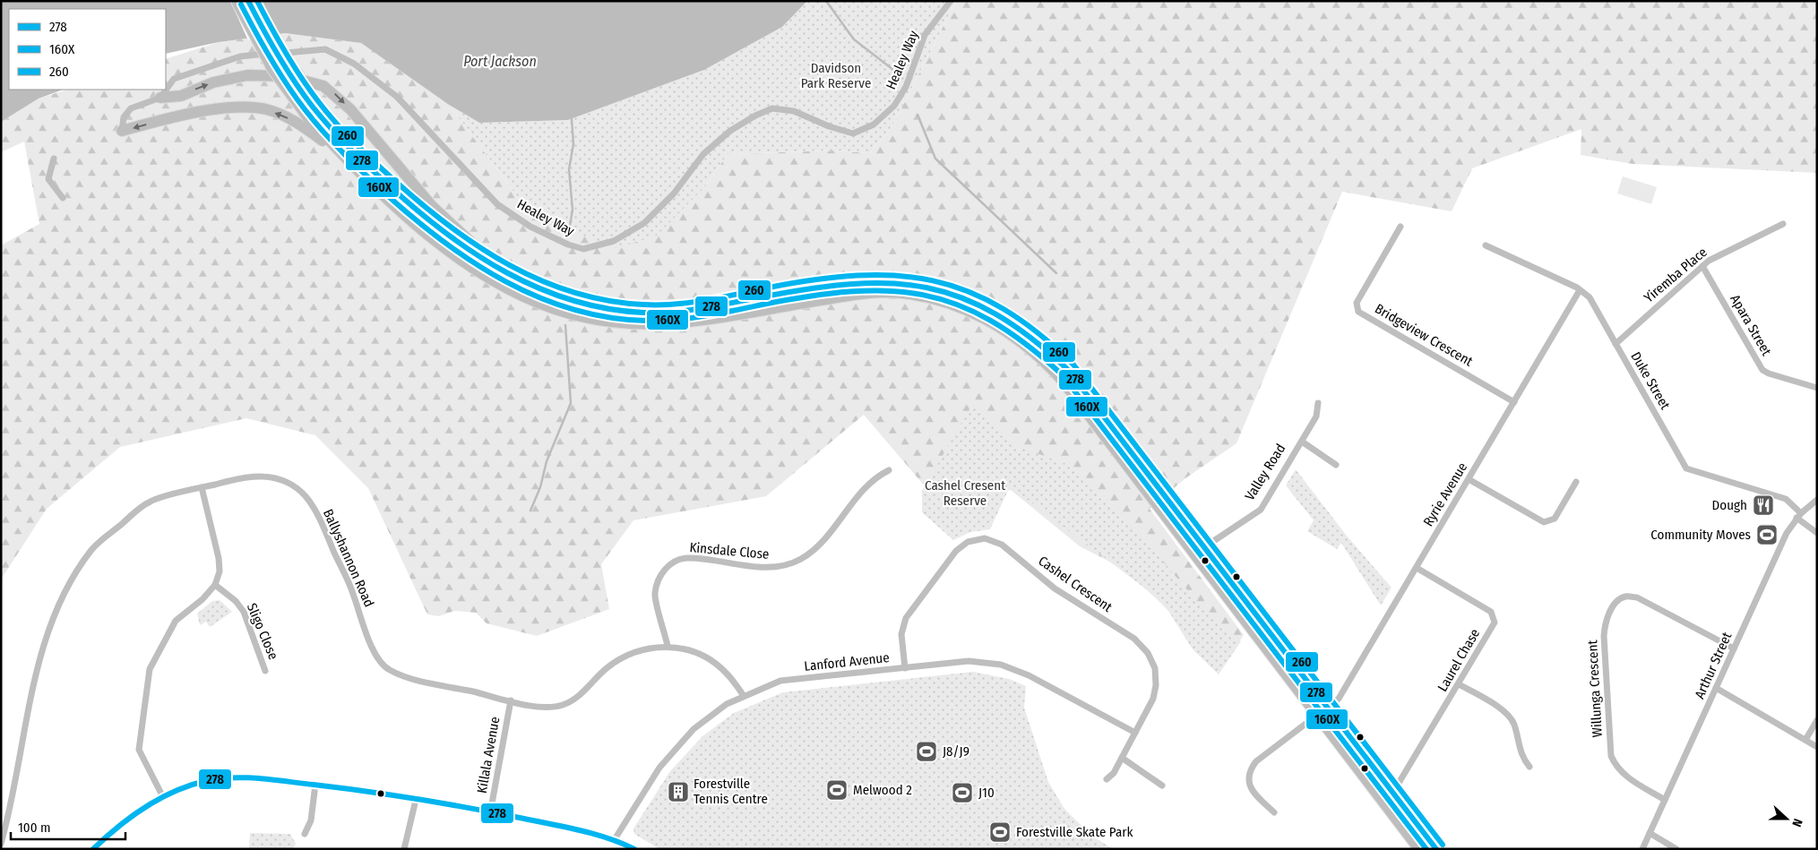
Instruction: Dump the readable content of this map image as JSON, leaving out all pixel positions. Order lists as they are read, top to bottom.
{
  "streets": {
    "highway": ["Valley Road"],
    "street": [
      "Healey Way",
      "Yiremba Place",
      "Apara Street",
      "Bridgeview Crescent",
      "Duke Street",
      "Ryrie Avenue",
      "Kinsdale Close",
      "Ballyshannon Road",
      "Cashel Crescent",
      "Sligo Close",
      "Laurel Chase",
      "Lanford Avenue",
      "Arthur Street",
      "Willunga Crescent",
      "Killala Avenue"
    ]
  },
  "crossings": [
    ["Yiremba Place", "Apara Street"],
    ["Yiremba Place", "Duke Street"],
    ["Bridgeview Crescent", "Ryrie Avenue"],
    ["Duke Street", "Ryrie Avenue"],
    ["Duke Street", "Arthur Street"],
    ["Ryrie Avenue", "Laurel Chase"],
    ["Kinsdale Close", "Ballyshannon Road"],
    ["Ballyshannon Road", "Lanford Avenue"],
    ["Ballyshannon Road", "Killala Avenue"],
    ["Cashel Crescent", "Lanford Avenue"],
    ["Arthur Street", "Willunga Crescent"]
  ],
  "water": ["Port Jackson"],
  "parks": ["Davidson Park Reserve", "Cashel Cresent Reserve"],
  "places": {
    "restaurant": ["Dough"],
    "sports": [
      "Community Moves",
      "J8/J9",
      "Melwood 2",
      "J10",
      "Forestville Skate Park"
    ],
    "building": ["Forestville Tennis Centre"]
  },
  "lines": ["transit line 278", "transit line 260", "transit line 160X"],
  "legend": ["278", "160X", "260"],
  "scale_bar": "100 m",
  "north": "right"
}
